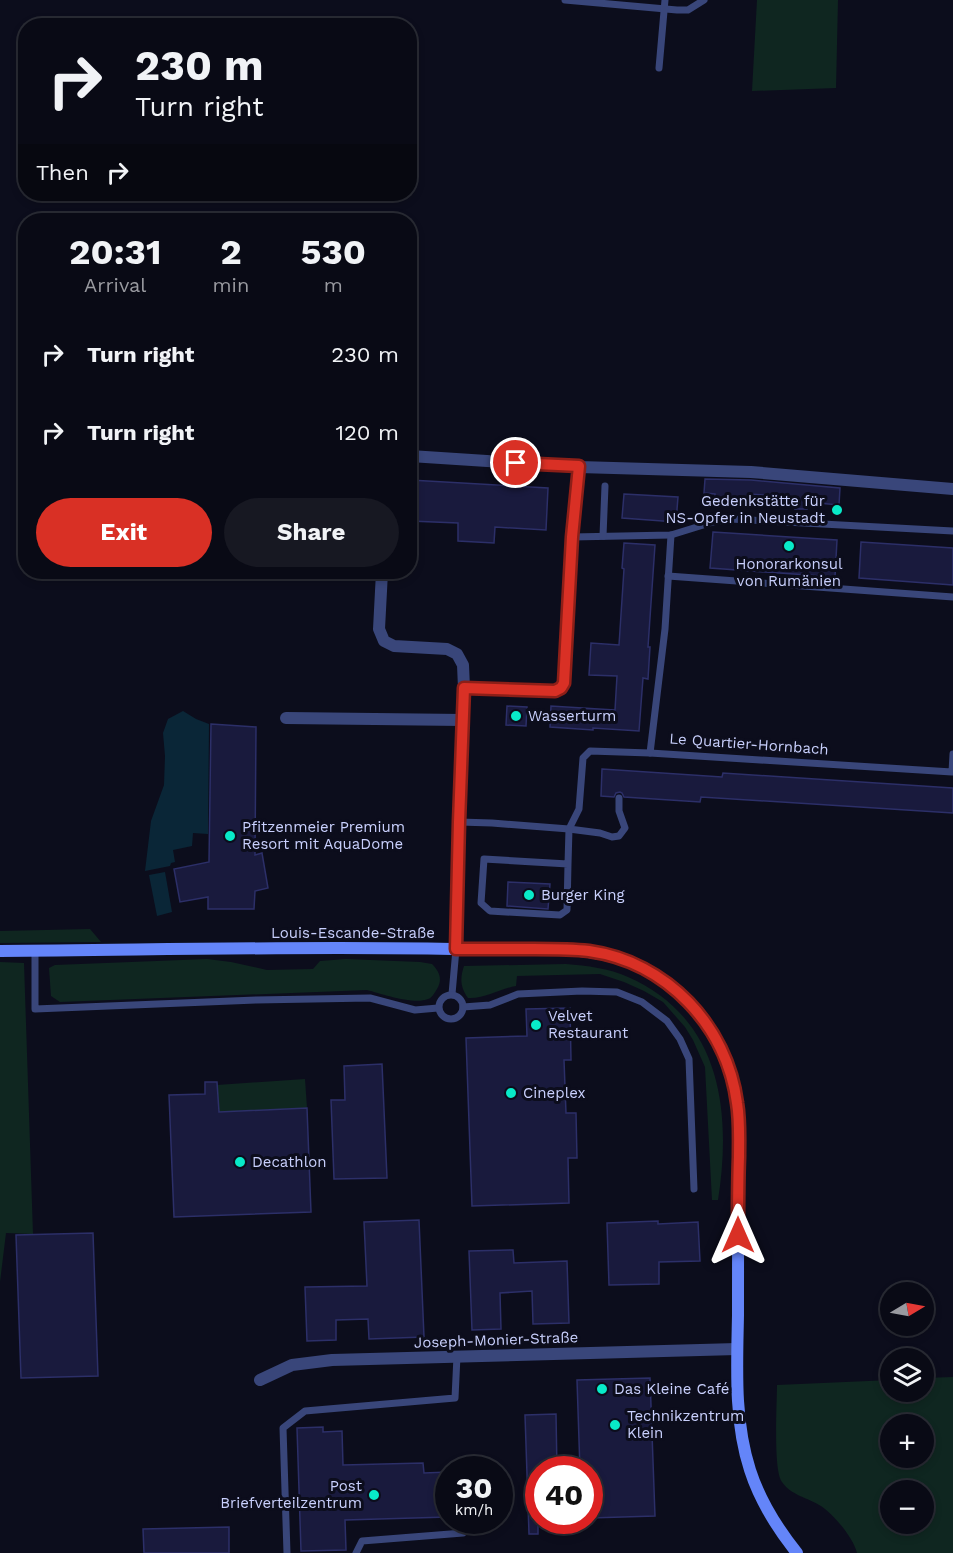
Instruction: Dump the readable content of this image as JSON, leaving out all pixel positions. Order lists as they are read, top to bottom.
{
  "streets": {
    "street": ["Louis-Escande-Straße", "Joseph-Monier-Straße"],
    "lane": ["Le Quartier-Hornbach"]
  },
  "crossings": [
    ["Louis-Escande-Straße", "Joseph-Monier-Straße"]
  ],
  "places": [
    "Gedenkstätte für NS-Opfer in Neustadt",
    "Honorarkonsul von Rumänien",
    "Wasserturm",
    "Pfitzenmeier Premium Resort mit AquaDome",
    "Burger King",
    "Velvet Restaurant",
    "Cineplex",
    "Decathlon",
    "Das Kleine Café",
    "Technikzentrum Klein",
    "Post Briefverteilzentrum"
  ],
  "north": "right",
  "page": {
    "turn": ["230 m", "Turn right"],
    "then": "Then",
    "eta": [
      "20:31",
      "Arrival",
      "2",
      "min",
      "530",
      "m"
    ],
    "list": [
      {
        "name": "Turn right",
        "value": "230 m"
      },
      {
        "name": "Turn right",
        "value": "120 m"
      }
    ],
    "buttons": ["Exit", "Share"],
    "map_buttons": ["+", "−"],
    "speed": "30 km/h",
    "limit": "40"
  }
}
